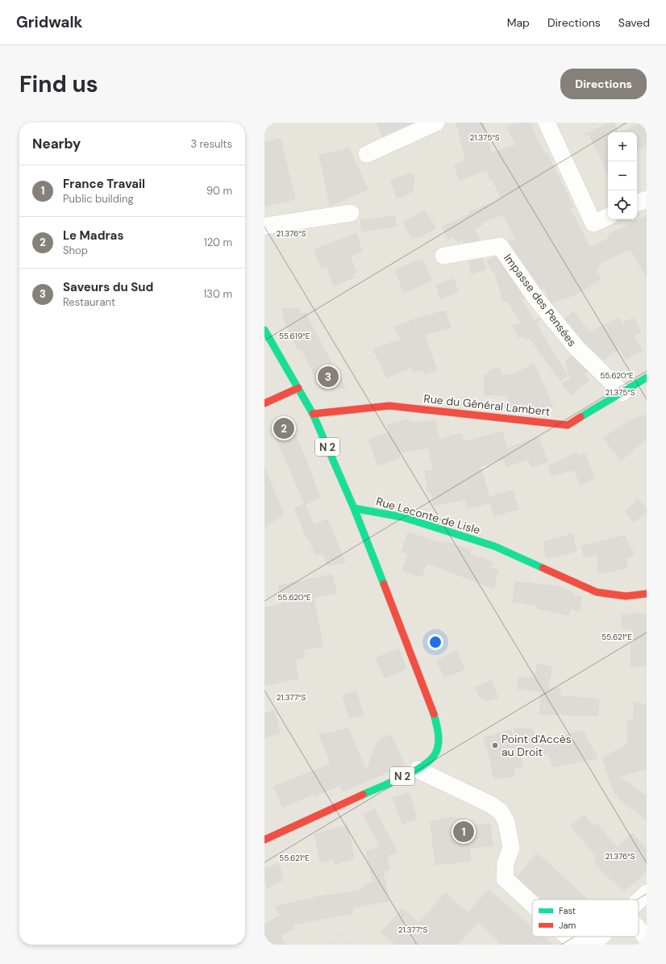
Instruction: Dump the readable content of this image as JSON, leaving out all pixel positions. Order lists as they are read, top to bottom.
{
  "streets": {
    "main road": ["Rue du Général Lambert", "N 2", "Rue Leconte de Lisle"],
    "street": ["Impasse des Pensées"]
  },
  "crossings": [
    ["Impasse des Pensées", "Rue du Général Lambert"],
    ["Rue du Général Lambert", "N 2"],
    ["N 2", "Rue Leconte de Lisle"]
  ],
  "places": ["Point d'Accès au Droit"],
  "legend": ["Fast", "Jam"],
  "page": {
    "header": "Gridwalk",
    "nav": ["Map", "Directions", "Saved"],
    "buttons": "Directions",
    "title": "Find us",
    "heading": ["Nearby", "3 results"],
    "map_buttons": ["+", "−"],
    "list": [
      {
        "mark": "1",
        "name": "France Travail",
        "note": "Public building",
        "value": "90 m"
      },
      {
        "mark": "2",
        "name": "Le Madras",
        "note": "Shop",
        "value": "120 m"
      },
      {
        "mark": "3",
        "name": "Saveurs du Sud",
        "note": "Restaurant",
        "value": "130 m"
      }
    ],
    "pins": ["3", "2", "1"]
  },
  "coordinates": [
    "21.375°S",
    "21.376°S",
    "55.619°E",
    "55.620°E",
    "55.621°E",
    "21.377°S"
  ]
}
